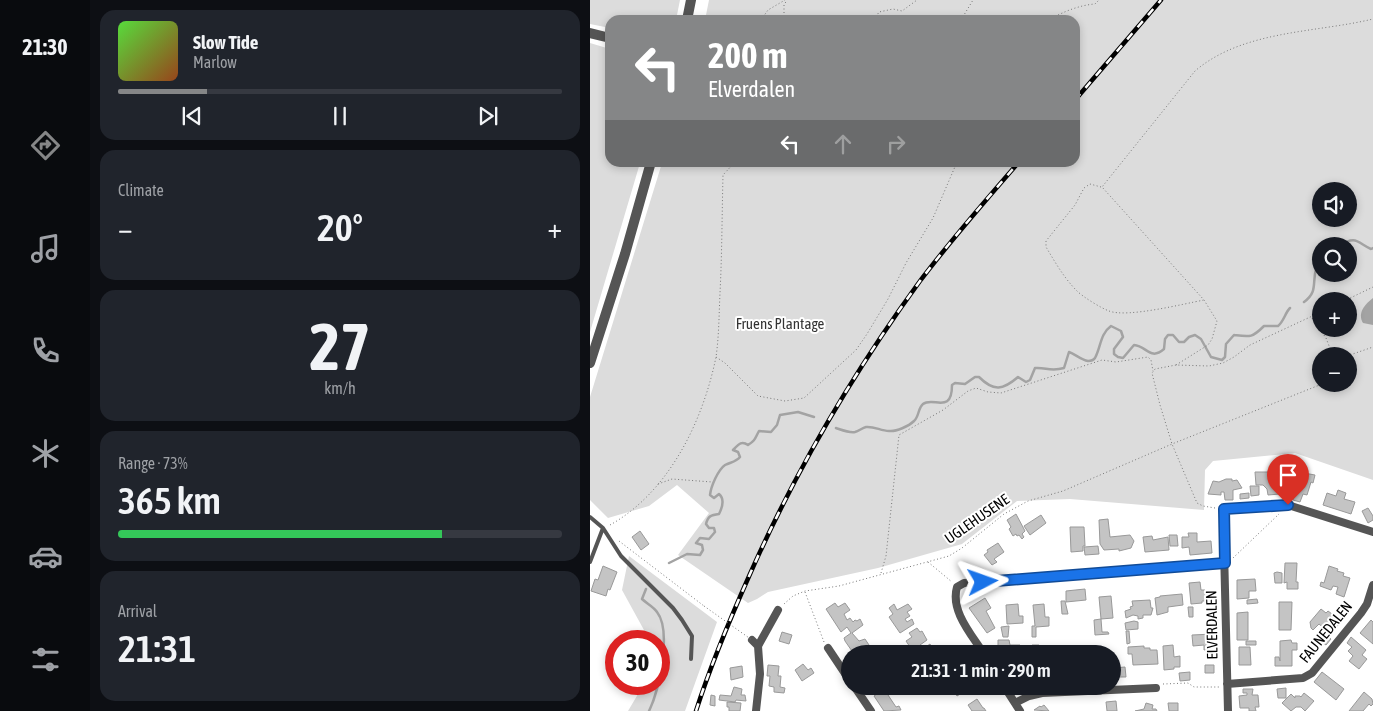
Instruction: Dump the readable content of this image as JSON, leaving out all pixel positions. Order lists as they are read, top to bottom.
{
  "streets": {
    "street": ["ELVERDALEN", "FAUNEDALEN"],
    "path": ["UGLEHUSENE"]
  },
  "crossings": [
    ["ELVERDALEN", "FAUNEDALEN"]
  ],
  "parks": ["Fruens Plantage"],
  "page": {
    "tabs": "21:30",
    "turn": ["200 m", "Elverdalen"],
    "song": ["Slow Tide", "Marlow"],
    "tile": [
      "Climate",
      ["27", "km/h"],
      ["Range · 73%", "365 km"],
      ["Arrival", "21:31"]
    ],
    "map_buttons": ["+", "−"],
    "heat": ["−", "20°", "+"],
    "limit": "30",
    "trip": "21:31 · 1 min · 290 m"
  }
}
